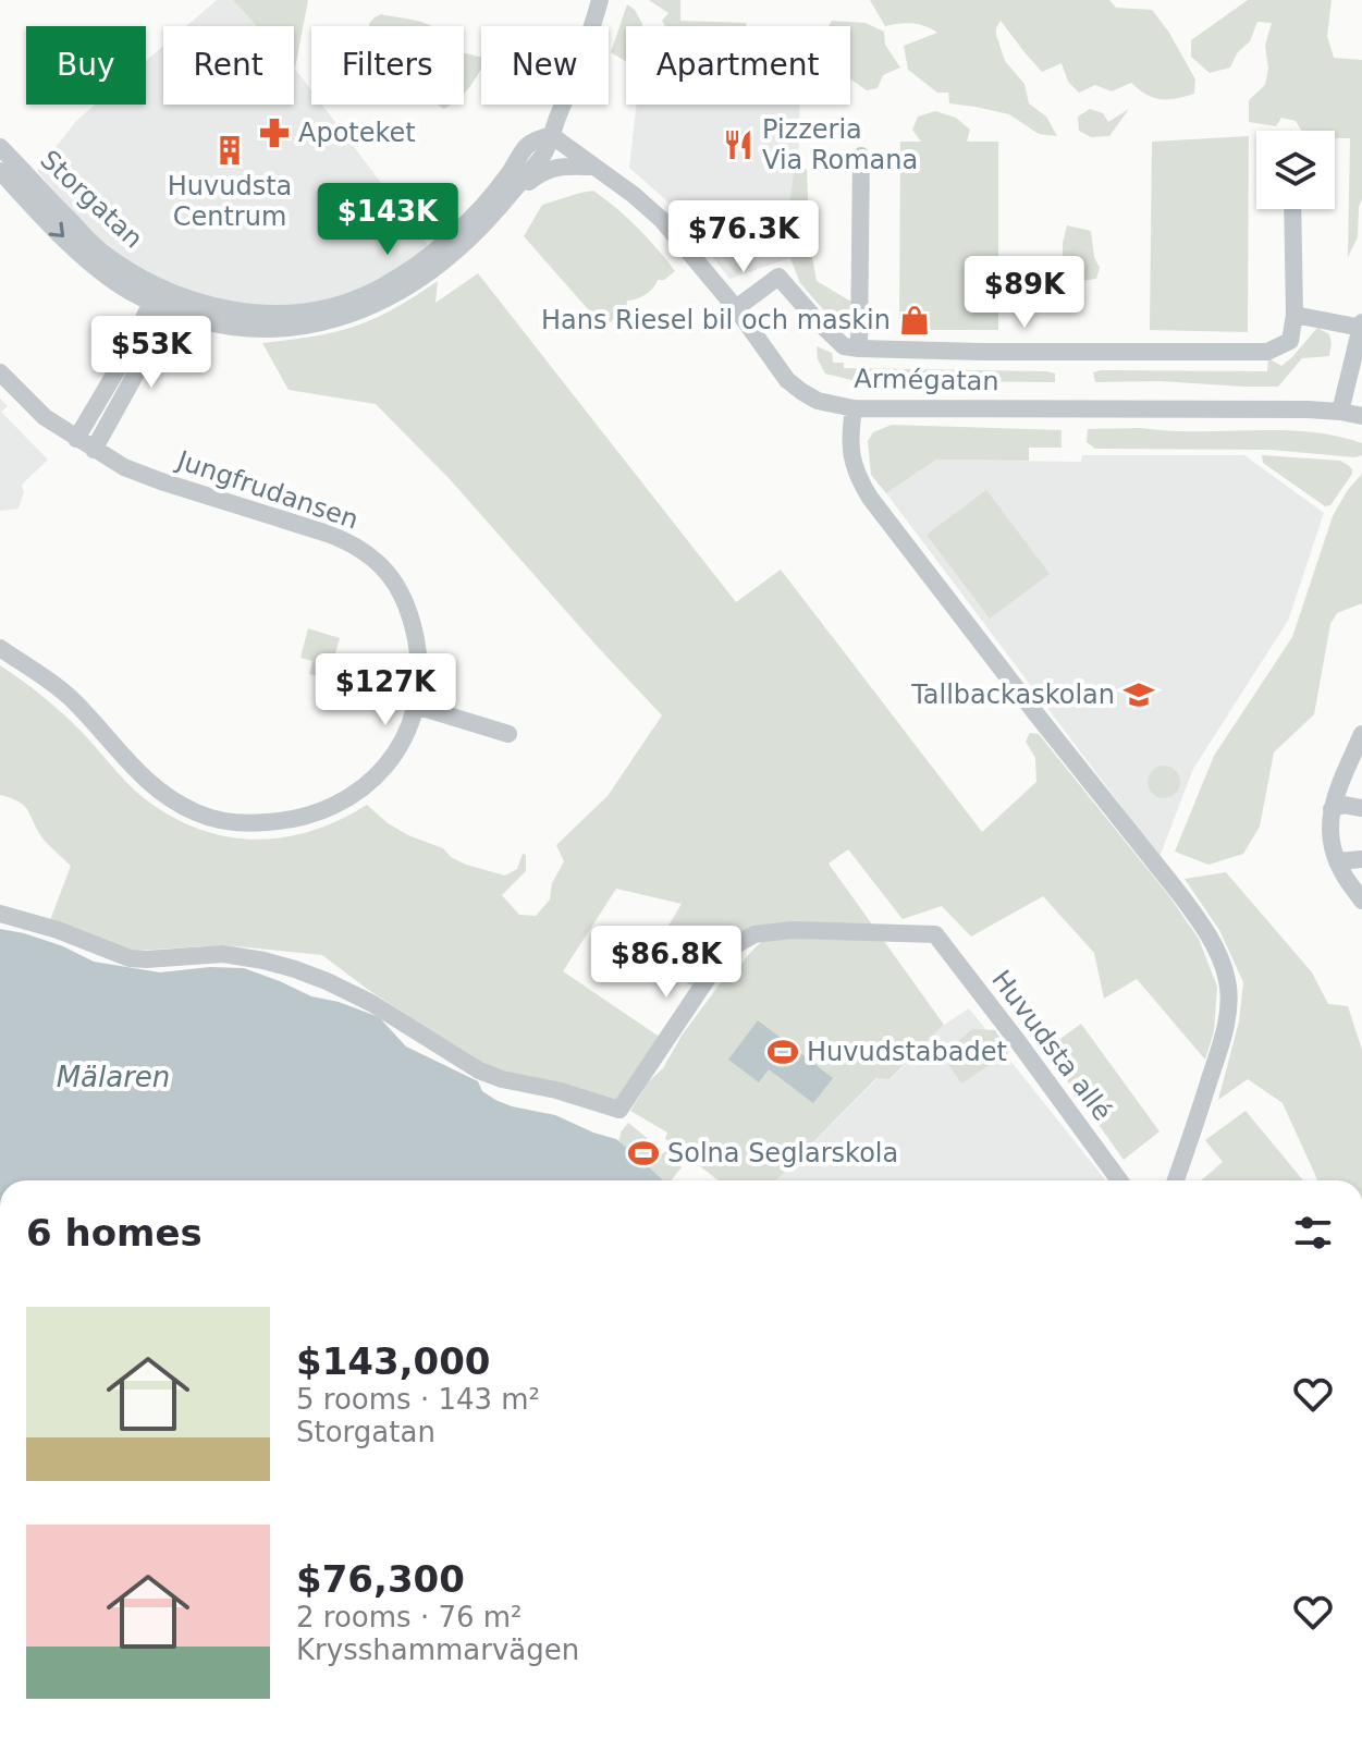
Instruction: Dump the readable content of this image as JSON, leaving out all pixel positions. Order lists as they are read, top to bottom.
{
  "streets": {
    "street": [
      "Storgatan",
      "Armégatan",
      "Jungfrudansen",
      "Huvudsta allé"
    ]
  },
  "crossings": [
    ["Storgatan", "Armégatan"]
  ],
  "water": ["Mälaren"],
  "places": {
    "pharmacy": ["Apoteket"],
    "restaurant": ["Pizzeria Via Romana"],
    "building": ["Huvudsta Centrum"],
    "shop": ["Hans Riesel bil och maskin"],
    "school or university": ["Tallbackaskolan"],
    "sports": ["Huvudstabadet", "Solna Seglarskola"]
  },
  "page": {
    "chip": [
      "Buy",
      "Rent",
      "Filters",
      "New",
      "Apartment"
    ],
    "price": [
      "$143K",
      "$76.3K",
      "$89K",
      "$53K",
      "$127K",
      "$86.8K"
    ],
    "heading": "6 homes",
    "list": [
      {
        "name": "$143,000",
        "note": "5 rooms · 143 m² · Storgatan"
      },
      {
        "name": "$76,300",
        "note": "2 rooms · 76 m² · Krysshammarvägen"
      }
    ]
  }
}
